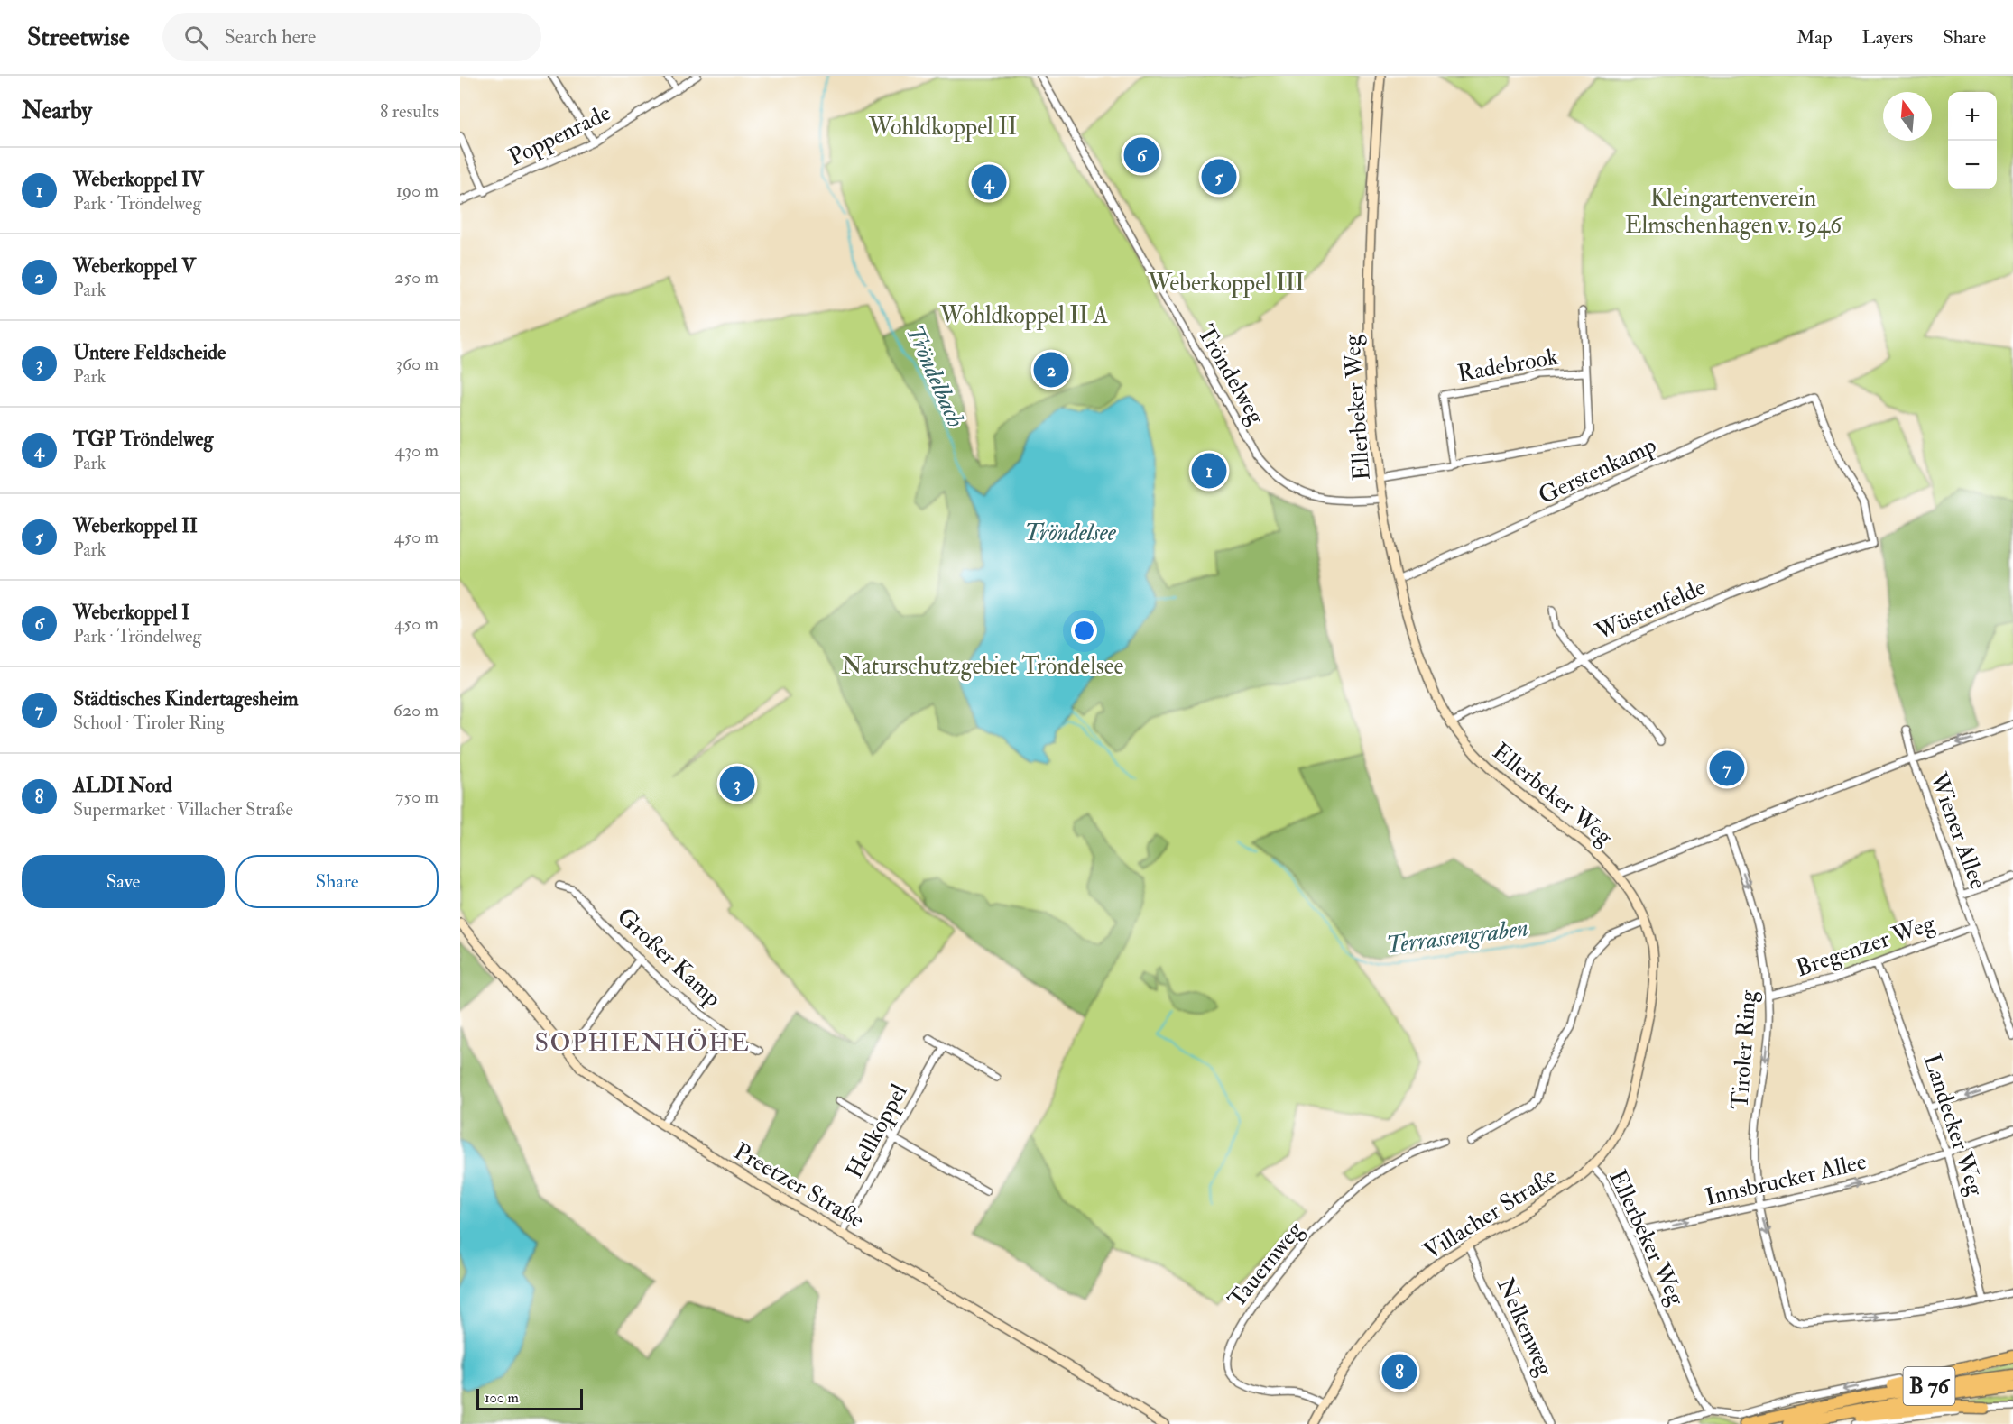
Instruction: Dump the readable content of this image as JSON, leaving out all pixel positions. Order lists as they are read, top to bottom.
{
  "streets": {
    "highway": ["B 76"],
    "street": [
      "Poppenrade",
      "Radebrook",
      "Tröndelweg",
      "Ellerbeker Weg",
      "Gerstenkamp",
      "Wüstenfelde",
      "Wiener Allee",
      "Bregenzer Weg",
      "Großer Kamp",
      "Tiroler Ring",
      "Landecker Weg",
      "Hellkoppel",
      "Innsbrucker Allee",
      "Preetzer Straße",
      "Villacher Straße",
      "Tauernweg",
      "Nelkenweg"
    ]
  },
  "crossings": [
    ["Radebrook", "Ellerbeker Weg"],
    ["Tröndelweg", "Ellerbeker Weg"],
    ["Ellerbeker Weg", "Gerstenkamp"],
    ["Ellerbeker Weg", "Wüstenfelde"],
    ["Ellerbeker Weg", "Innsbrucker Allee"],
    ["Ellerbeker Weg", "Villacher Straße"],
    ["Gerstenkamp", "Wüstenfelde"],
    ["Wiener Allee", "Bregenzer Weg"],
    ["Bregenzer Weg", "Tiroler Ring"],
    ["Bregenzer Weg", "Landecker Weg"],
    ["Tiroler Ring", "Landecker Weg"],
    ["Tiroler Ring", "Innsbrucker Allee"],
    ["Landecker Weg", "Innsbrucker Allee"],
    ["Hellkoppel", "Preetzer Straße"],
    ["Villacher Straße", "Tauernweg"],
    ["Villacher Straße", "Nelkenweg"]
  ],
  "one_way": ["Innsbrucker Allee"],
  "districts": ["SOPHIENHÖHE"],
  "water": ["Tröndelbach", "Tröndelsee", "Terrassengraben"],
  "parks": [
    "Wohldkoppel II",
    "Kleingartenverein Elmschenhagen v. 1946",
    "Weberkoppel III",
    "Wohldkoppel II A",
    "Naturschutzgebiet Tröndelsee"
  ],
  "scale_bar": "100 m",
  "north": "top",
  "page": {
    "header": "Streetwise",
    "search": "Search here",
    "nav": ["Map", "Layers", "Share"],
    "heading": ["Nearby", "8 results"],
    "map_buttons": ["+", "−"],
    "pins": [
      "6",
      "5",
      "4",
      "2",
      "1",
      "7",
      "3",
      "8"
    ],
    "list": [
      {
        "mark": "1",
        "name": "Weberkoppel IV",
        "note": "Park · Tröndelweg",
        "value": "190 m"
      },
      {
        "mark": "2",
        "name": "Weberkoppel V",
        "note": "Park",
        "value": "250 m"
      },
      {
        "mark": "3",
        "name": "Untere Feldscheide",
        "note": "Park",
        "value": "360 m"
      },
      {
        "mark": "4",
        "name": "TGP Tröndelweg",
        "note": "Park",
        "value": "430 m"
      },
      {
        "mark": "5",
        "name": "Weberkoppel II",
        "note": "Park",
        "value": "450 m"
      },
      {
        "mark": "6",
        "name": "Weberkoppel I",
        "note": "Park · Tröndelweg",
        "value": "450 m"
      },
      {
        "mark": "7",
        "name": "Städtisches Kindertagesheim",
        "note": "School · Tiroler Ring",
        "value": "620 m"
      },
      {
        "mark": "8",
        "name": "ALDI Nord",
        "note": "Supermarket · Villacher Straße",
        "value": "750 m"
      }
    ],
    "buttons": ["Save", "Share"],
    "scale": "100 m"
  }
}
